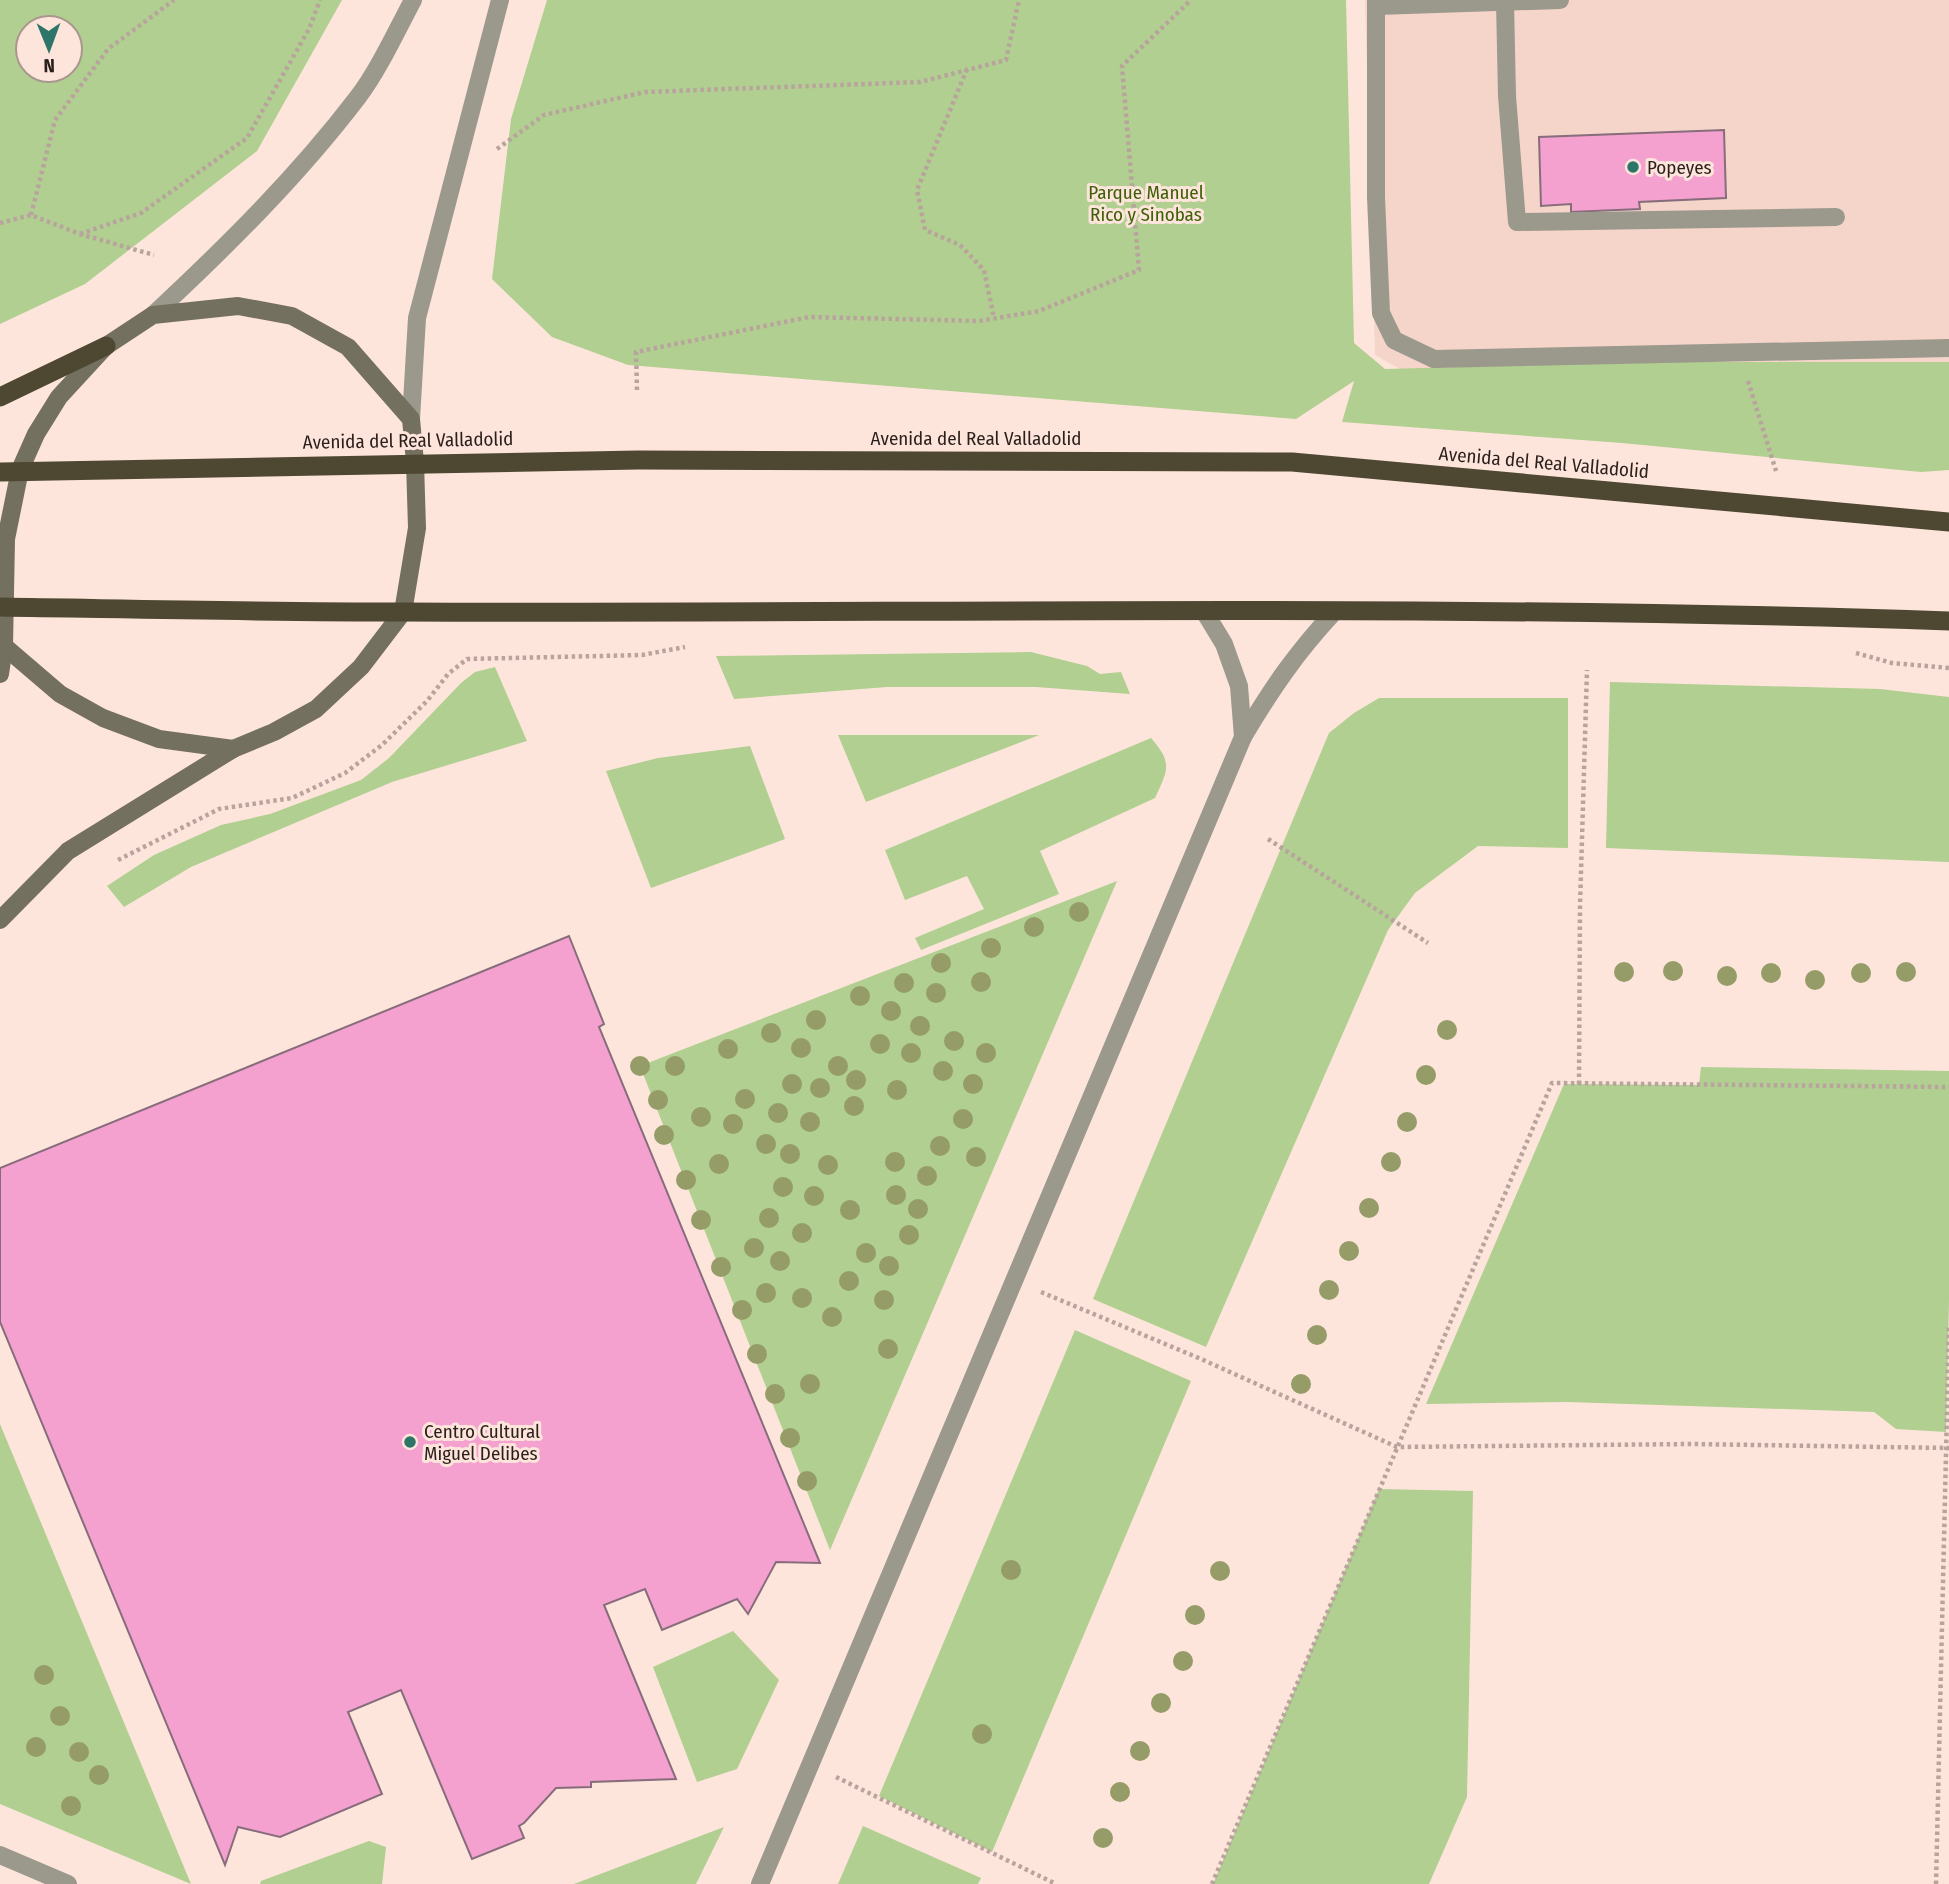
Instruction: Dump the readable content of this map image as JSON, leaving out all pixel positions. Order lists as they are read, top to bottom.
{
  "streets": {
    "highway": ["Avenida del Real Valladolid"]
  },
  "parks": ["Parque Manuel Rico y Sinobas"],
  "places": ["Popeyes", "Centro Cultural Miguel Delibes"],
  "north": "bottom"
}
